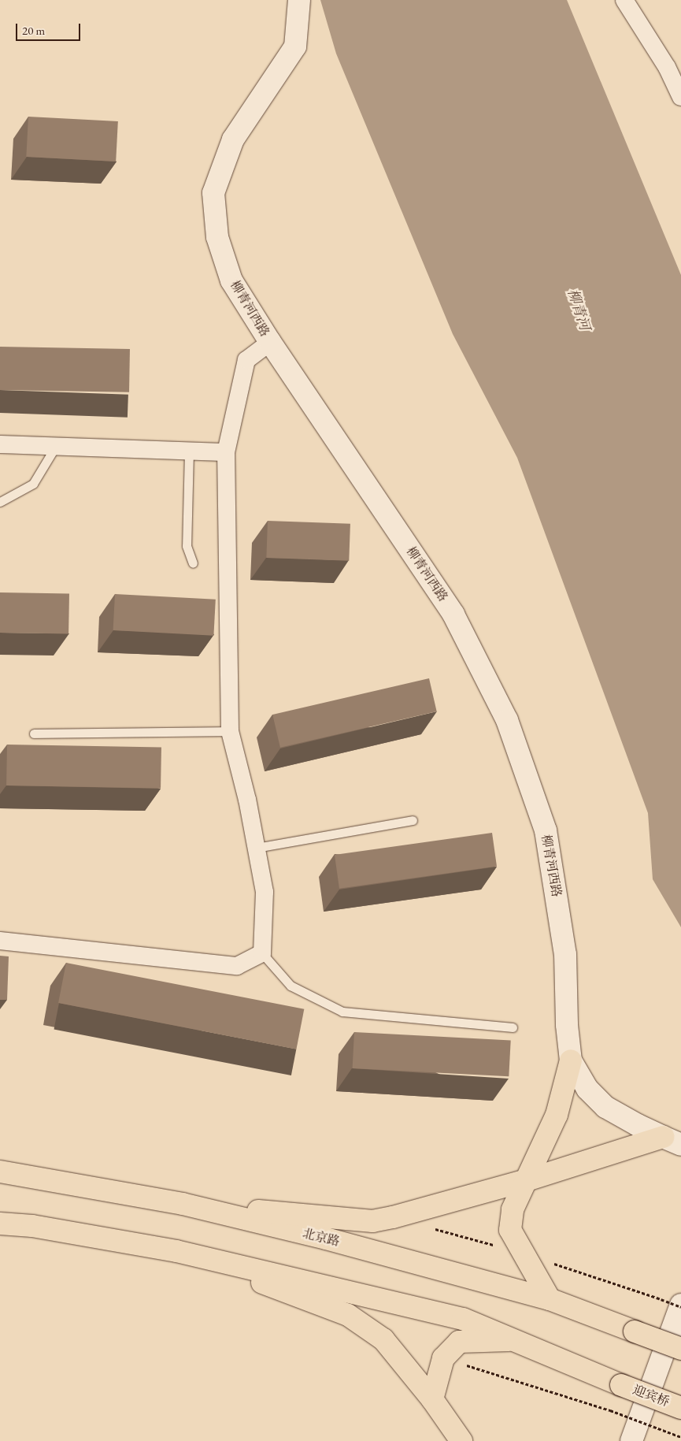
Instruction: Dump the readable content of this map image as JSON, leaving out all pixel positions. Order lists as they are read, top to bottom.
{
  "streets": {
    "main road": ["北京路", "迎宾桥"],
    "street": ["柳青河西路"]
  },
  "water": ["柳青河"],
  "scale_bar": "20 m"
}
